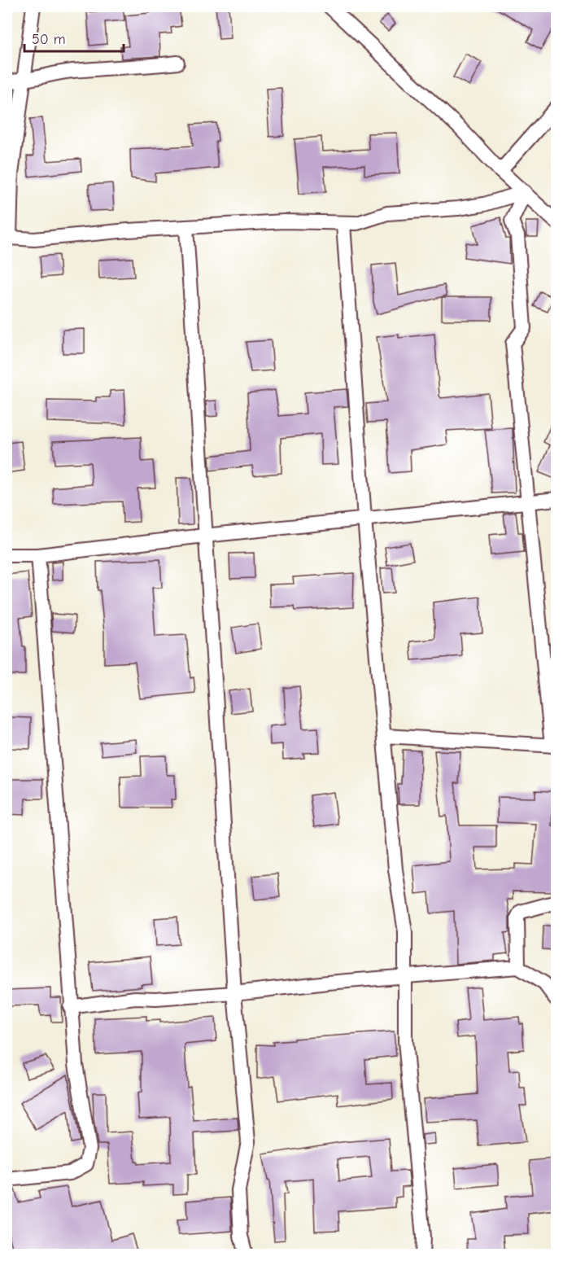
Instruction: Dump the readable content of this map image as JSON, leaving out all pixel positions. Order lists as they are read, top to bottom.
{
  "scale_bar": "50 m"
}
